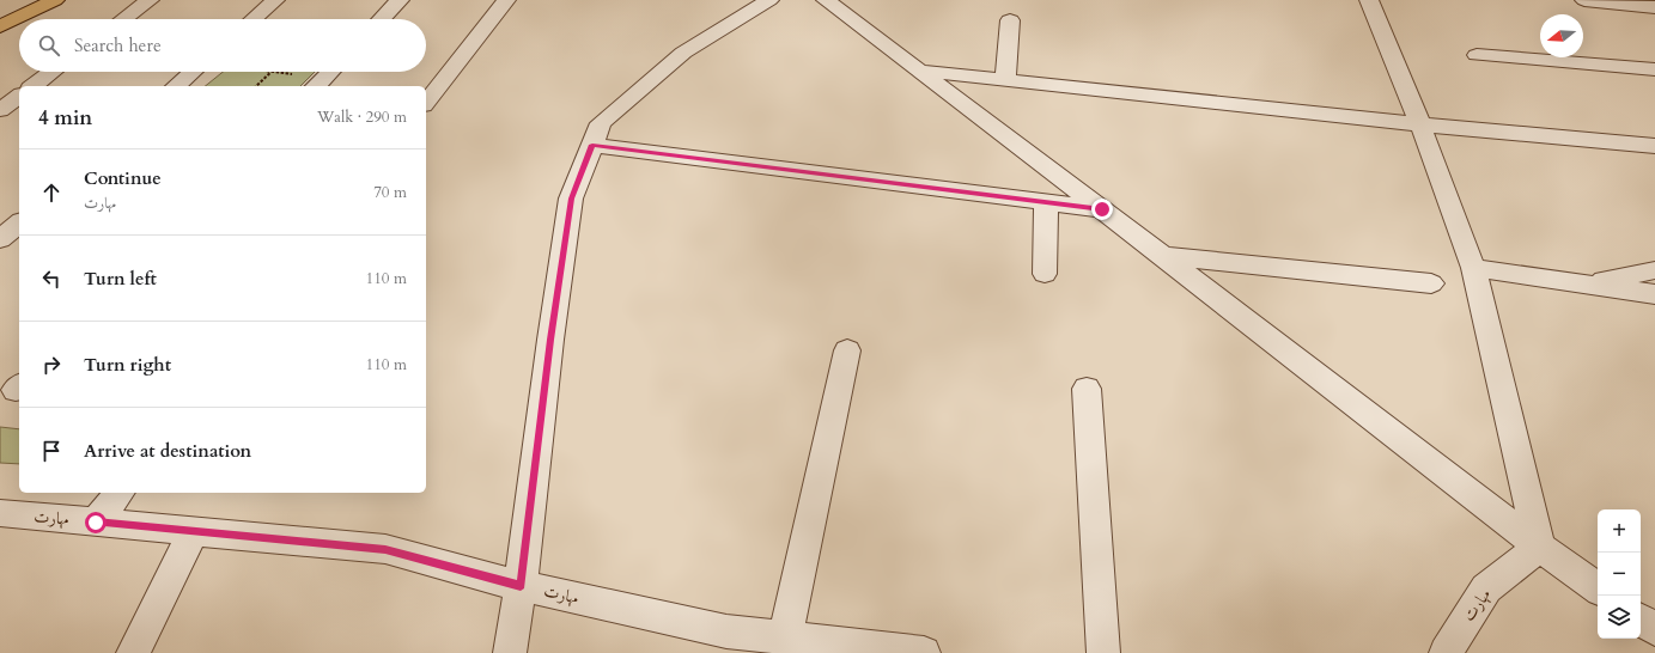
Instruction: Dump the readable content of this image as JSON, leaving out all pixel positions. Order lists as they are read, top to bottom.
{
  "streets": {
    "street": ["مهارت"]
  },
  "north": "left",
  "page": {
    "search": "Search here",
    "heading": ["4 min", "Walk · 290 m"],
    "list": [
      ["Continue", "مهارت", "70 m"],
      ["Turn left", "110 m"],
      ["Turn right", "110 m"],
      "Arrive at destination"
    ],
    "map_buttons": ["+", "−"]
  }
}
